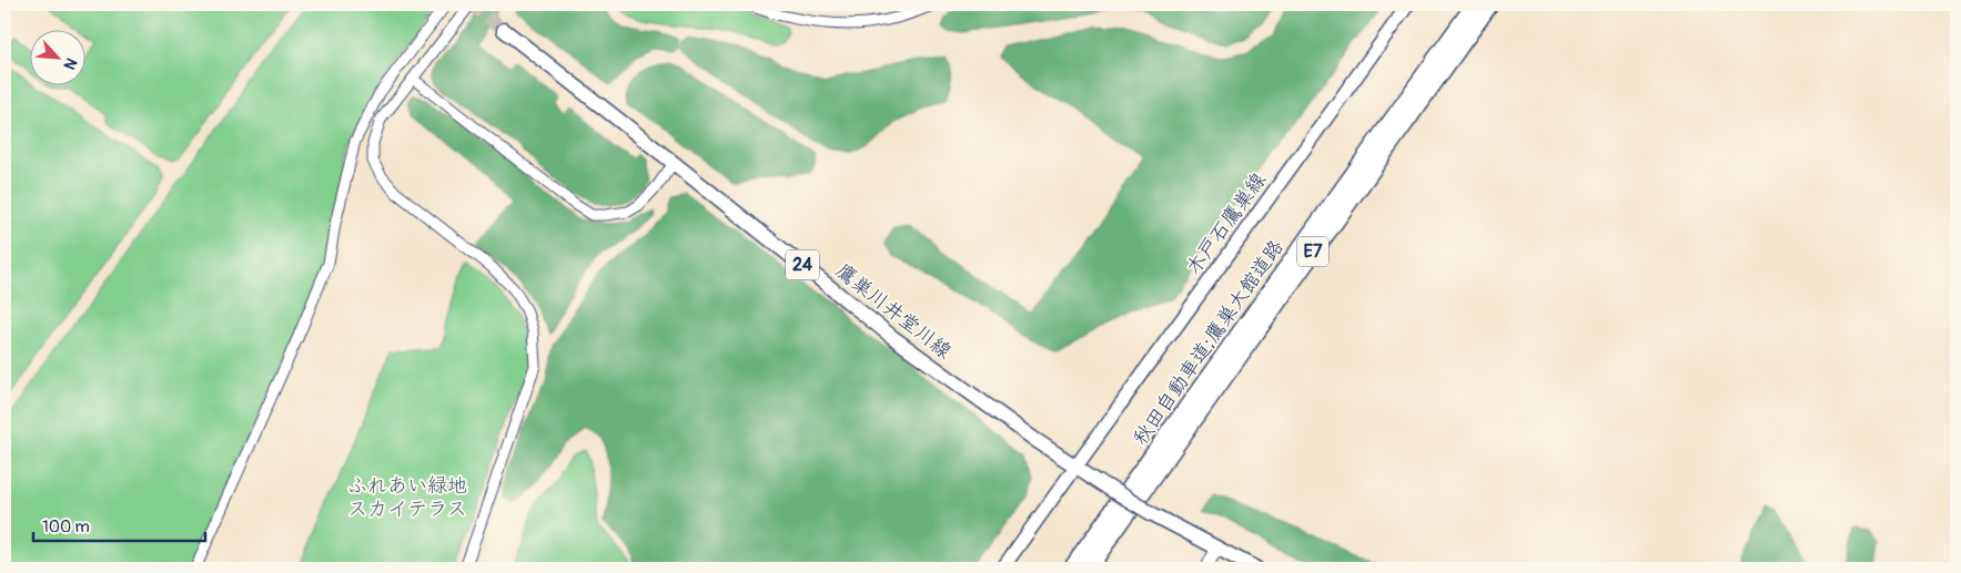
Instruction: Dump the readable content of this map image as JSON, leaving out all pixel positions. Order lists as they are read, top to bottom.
{
  "streets": {
    "highway": ["E7", "秋田自動車道;鷹巣大館道路"],
    "main road": ["木戸石鷹巣線", "24", "鷹巣川井堂川線"]
  },
  "crossings": [
    ["木戸石鷹巣線", "鷹巣川井堂川線"]
  ],
  "parks": ["ふれあい緑地 スカイテラス"],
  "scale_bar": "100 m",
  "north": "bottom right"
}
